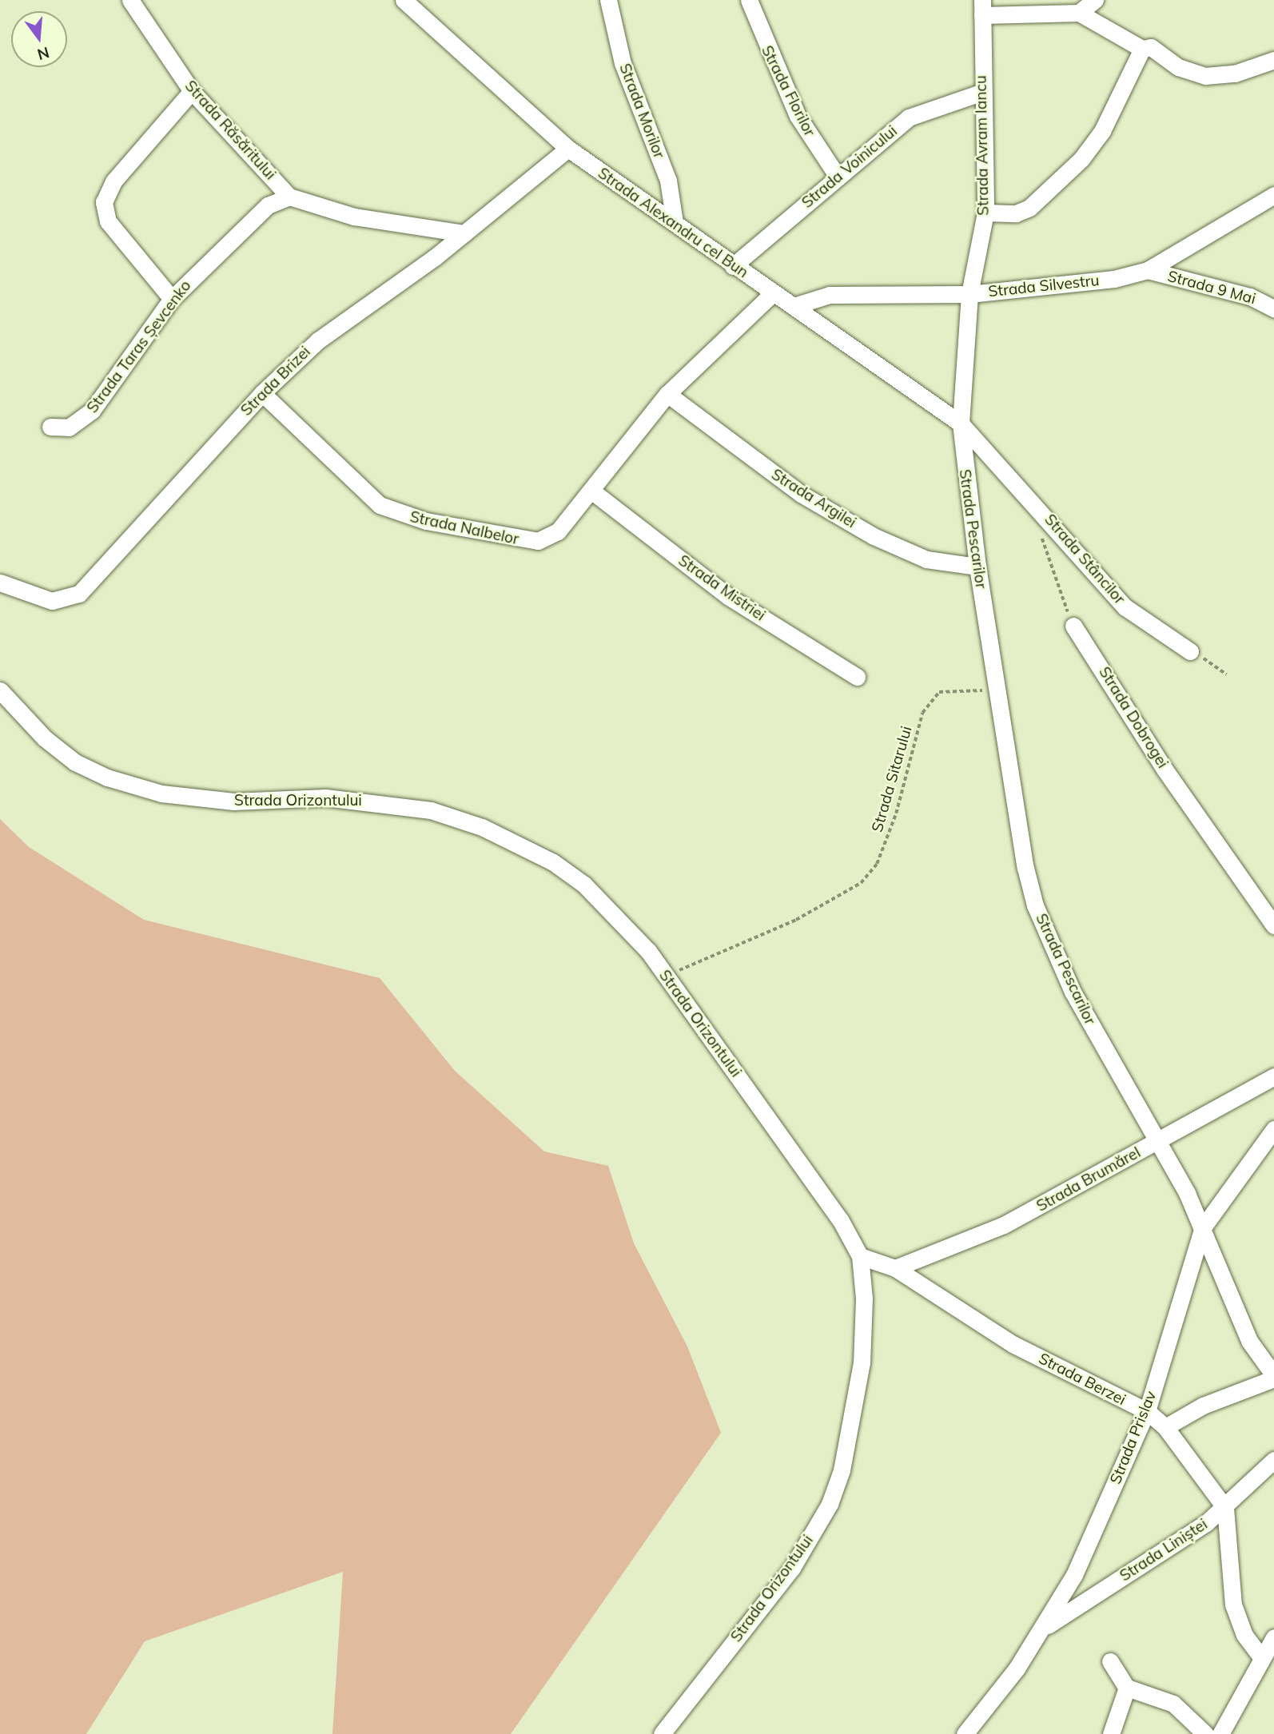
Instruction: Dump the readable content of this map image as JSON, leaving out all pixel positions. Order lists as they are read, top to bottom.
{
  "streets": {
    "street": [
      "Strada Florilor",
      "Strada Morilor",
      "Strada Răsăritului",
      "Strada Avram Iancu",
      "Strada Voinicului",
      "Strada Alexandru cel Bun",
      "Strada Silvestru",
      "Strada 9 Mai",
      "Strada Taras Șevcenko",
      "Strada Brizei",
      "Strada Argilei",
      "Strada Nalbelor",
      "Strada Pescarilor",
      "Strada Stâncilor",
      "Strada Mistriei",
      "Strada Dobrogei",
      "Strada Orizontului",
      "Strada Brumărel",
      "Strada Berzei",
      "Strada Prislav",
      "Strada Liniștei"
    ],
    "path": ["Strada Sitarului"]
  },
  "crossings": [
    ["Strada Florilor", "Strada Voinicului"],
    ["Strada Morilor", "Strada Alexandru cel Bun"],
    ["Strada Răsăritului", "Strada Taras Șevcenko"],
    ["Strada Avram Iancu", "Strada Voinicului"],
    ["Strada Avram Iancu", "Strada Alexandru cel Bun"],
    ["Strada Avram Iancu", "Strada Silvestru"],
    ["Strada Avram Iancu", "Strada Pescarilor"],
    ["Strada Avram Iancu", "Strada Stâncilor"],
    ["Strada Voinicului", "Strada Alexandru cel Bun"],
    ["Strada Alexandru cel Bun", "Strada Silvestru"],
    ["Strada Alexandru cel Bun", "Strada Brizei"],
    ["Strada Alexandru cel Bun", "Strada Nalbelor"],
    ["Strada Alexandru cel Bun", "Strada Pescarilor"],
    ["Strada Alexandru cel Bun", "Strada Stâncilor"],
    ["Strada Silvestru", "Strada 9 Mai"],
    ["Strada Brizei", "Strada Nalbelor"],
    ["Strada Argilei", "Strada Nalbelor"],
    ["Strada Argilei", "Strada Pescarilor"],
    ["Strada Nalbelor", "Strada Mistriei"],
    ["Strada Pescarilor", "Strada Stâncilor"],
    ["Strada Pescarilor", "Strada Sitarului"],
    ["Strada Pescarilor", "Strada Brumărel"],
    ["Strada Pescarilor", "Strada Prislav"],
    ["Strada Sitarului", "Strada Orizontului"],
    ["Strada Orizontului", "Strada Berzei"],
    ["Strada Brumărel", "Strada Berzei"],
    ["Strada Berzei", "Strada Prislav"],
    ["Strada Berzei", "Strada Liniștei"],
    ["Strada Prislav", "Strada Liniștei"]
  ],
  "north": "bottom"
}
